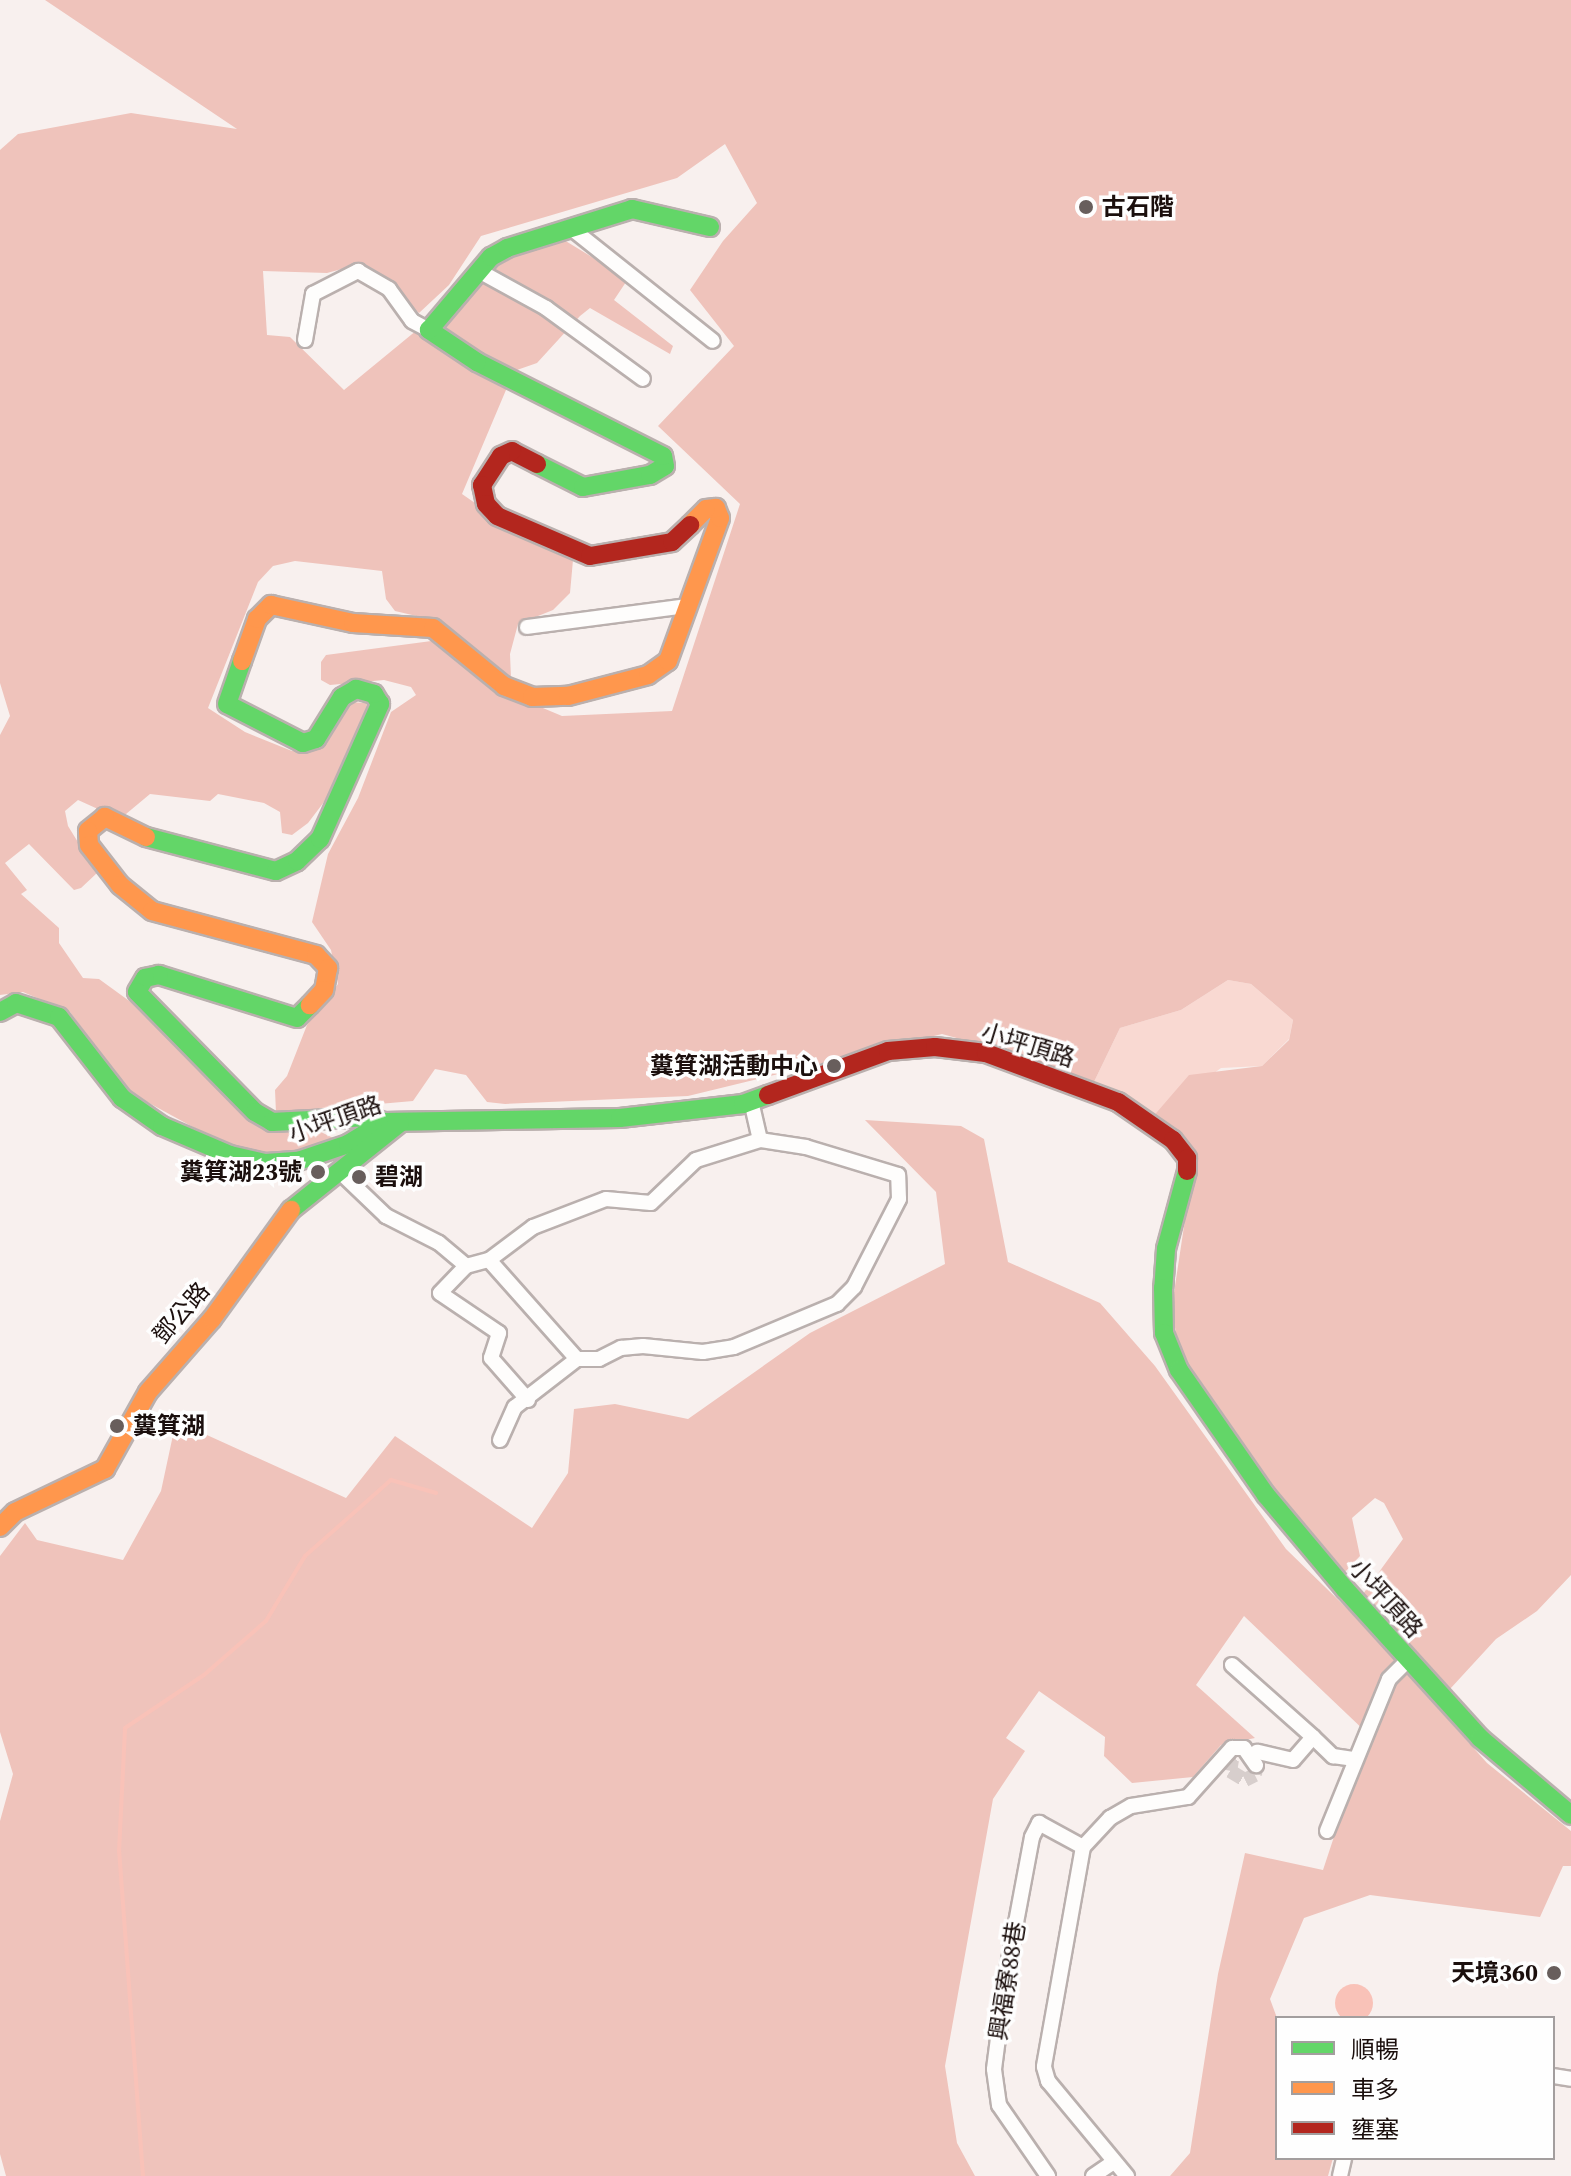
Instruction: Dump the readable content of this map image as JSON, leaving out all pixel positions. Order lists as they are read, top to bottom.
{
  "streets": {
    "street": ["小坪頂路", "鄧公路", "興福寮88巷"]
  },
  "crossings": [
    ["小坪頂路", "鄧公路"]
  ],
  "places": [
    "古石階",
    "糞箕湖活動中心",
    "糞箕湖23號",
    "碧湖",
    "糞箕湖",
    "天境360"
  ],
  "legend": ["順暢", "車多", "壅塞"]
}
